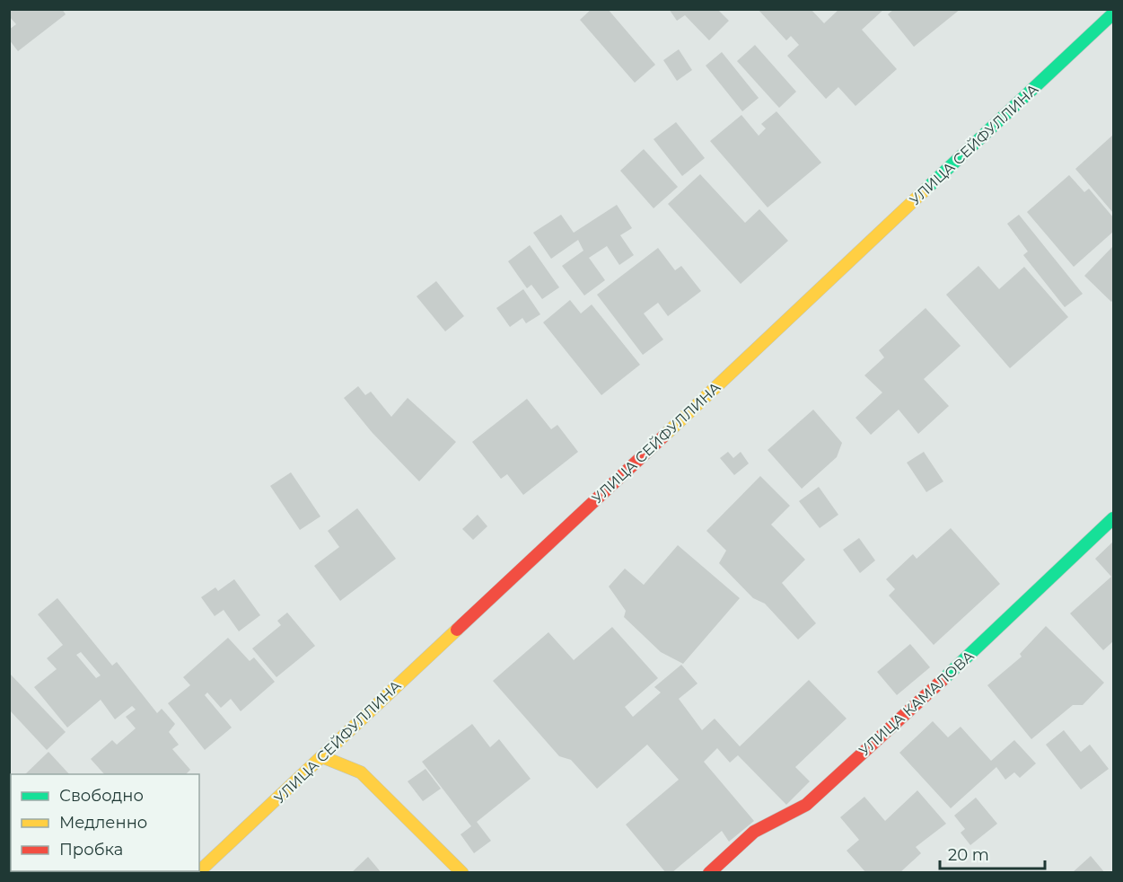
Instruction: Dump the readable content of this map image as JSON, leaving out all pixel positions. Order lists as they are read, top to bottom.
{
  "streets": {
    "street": ["УЛИЦА СЕЙФУЛЛИНА", "УЛИЦА КАМАЛОВА"]
  },
  "legend": ["Свободно", "Медленно", "Пробка"],
  "scale_bar": "20 m"
}
